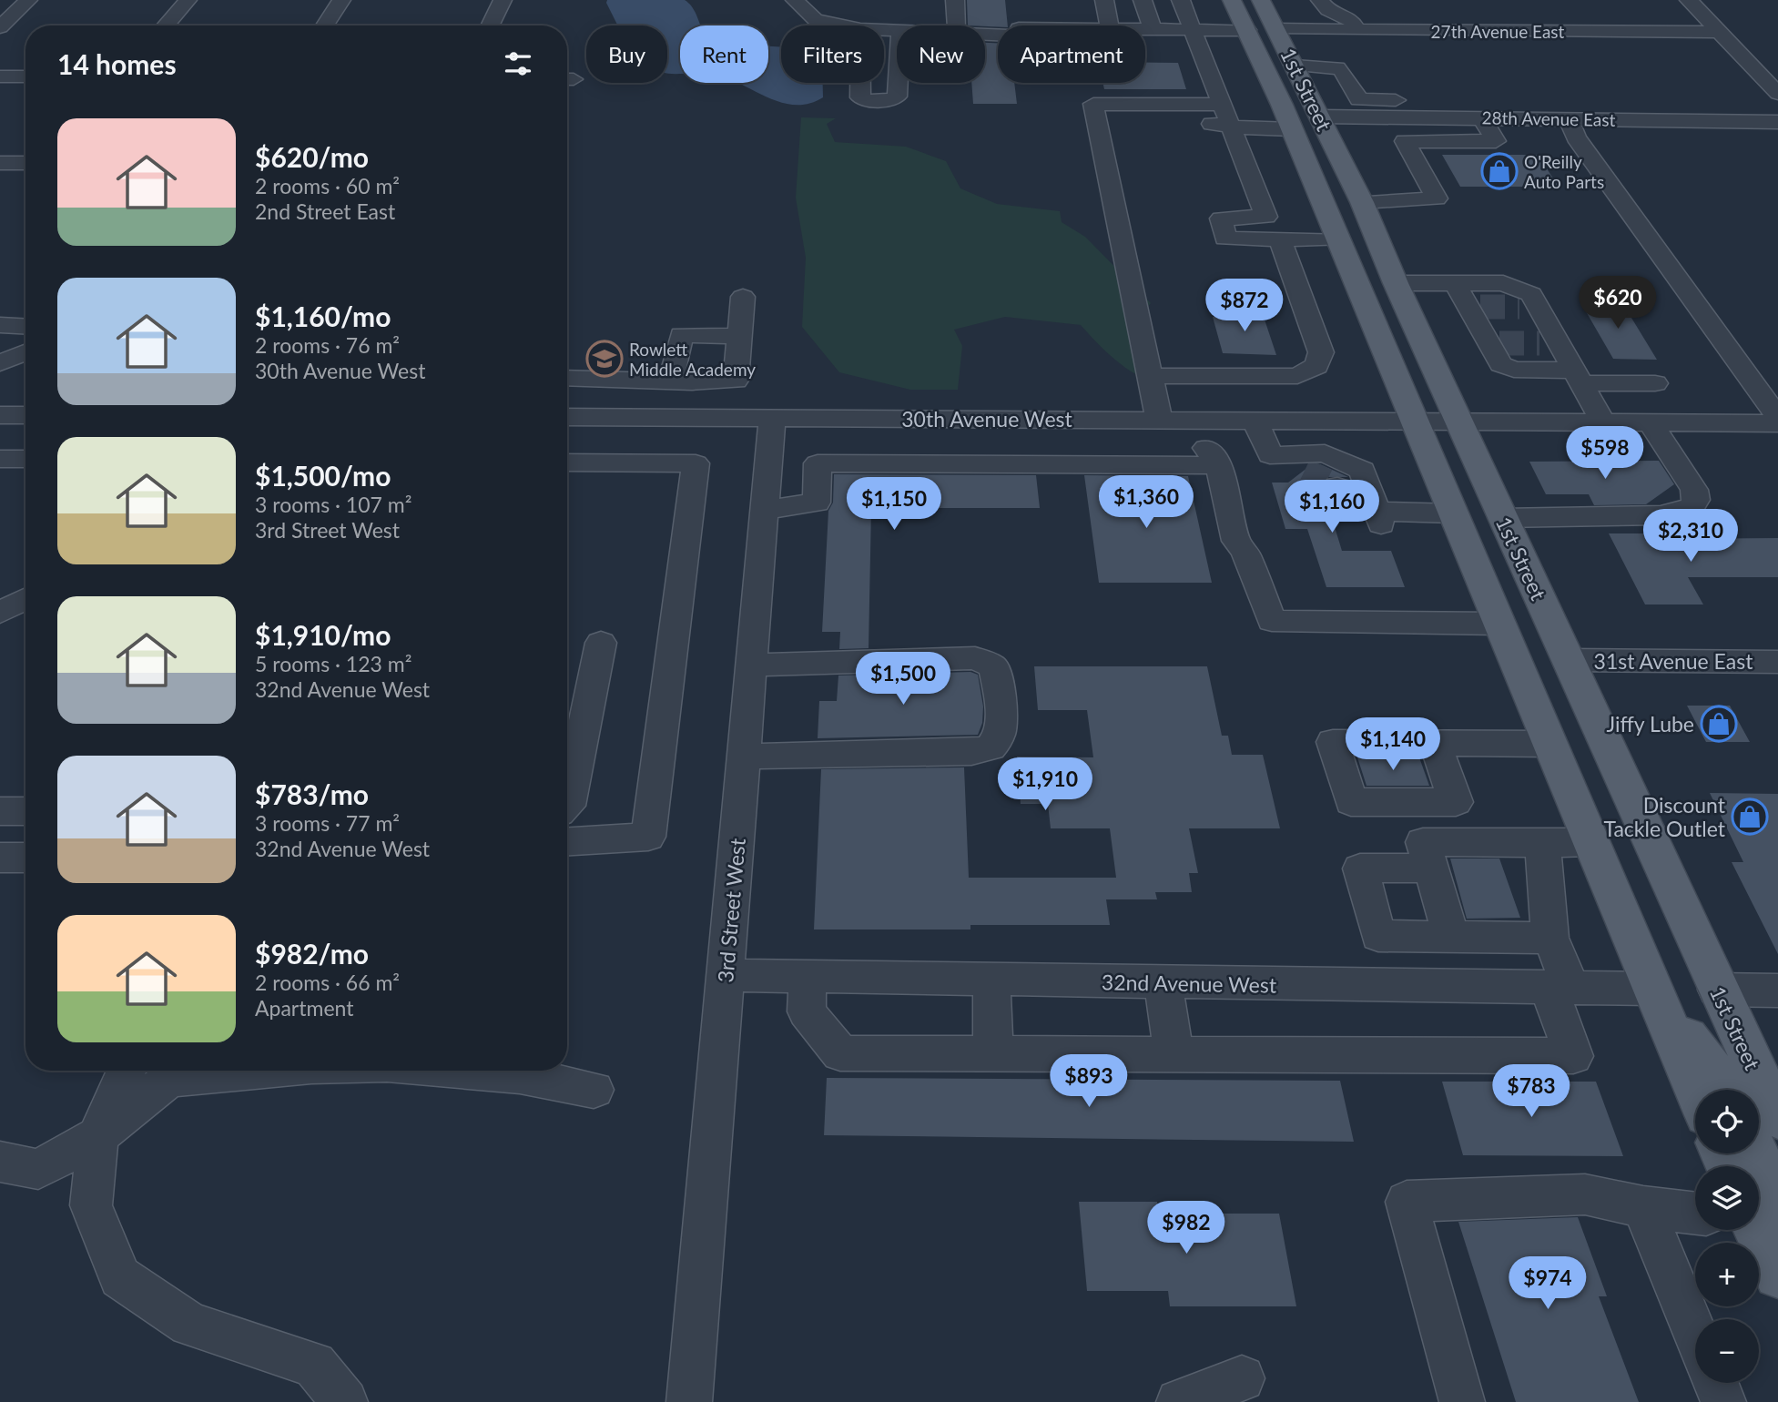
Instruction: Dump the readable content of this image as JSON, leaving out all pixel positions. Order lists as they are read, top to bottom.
{
  "streets": {
    "main road": ["1st Street"],
    "street": [
      "27th Avenue East",
      "28th Avenue East",
      "30th Avenue West",
      "31st Avenue East",
      "3rd Street West",
      "32nd Avenue West"
    ]
  },
  "crossings": [
    ["27th Avenue East", "1st Street"],
    ["1st Street", "28th Avenue East"],
    ["1st Street", "30th Avenue West"],
    ["1st Street", "31st Avenue East"],
    ["1st Street", "32nd Avenue West"],
    ["30th Avenue West", "3rd Street West"],
    ["3rd Street West", "32nd Avenue West"]
  ],
  "places": {
    "shop": ["O'Reilly Auto Parts", "Jiffy Lube", "Discount Tackle Outlet"],
    "school or university": ["Rowlett Middle Academy"]
  },
  "page": {
    "chip": [
      "Buy",
      "Rent",
      "Filters",
      "New",
      "Apartment"
    ],
    "heading": "14 homes",
    "list": [
      {
        "name": "$620/mo",
        "note": "2 rooms · 60 m² · 2nd Street East"
      },
      {
        "name": "$1,160/mo",
        "note": "2 rooms · 76 m² · 30th Avenue West"
      },
      {
        "name": "$1,500/mo",
        "note": "3 rooms · 107 m² · 3rd Street West"
      },
      {
        "name": "$1,910/mo",
        "note": "5 rooms · 123 m² · 32nd Avenue West"
      },
      {
        "name": "$783/mo",
        "note": "3 rooms · 77 m² · 32nd Avenue West"
      },
      {
        "name": "$982/mo",
        "note": "2 rooms · 66 m² · Apartment"
      }
    ],
    "price": [
      "$620",
      "$872",
      "$598",
      "$1,360",
      "$1,150",
      "$1,160",
      "$2,310",
      "$1,500",
      "$1,140",
      "$1,910",
      "$893",
      "$783",
      "$982",
      "$974"
    ],
    "map_buttons": ["+", "−"]
  }
}
